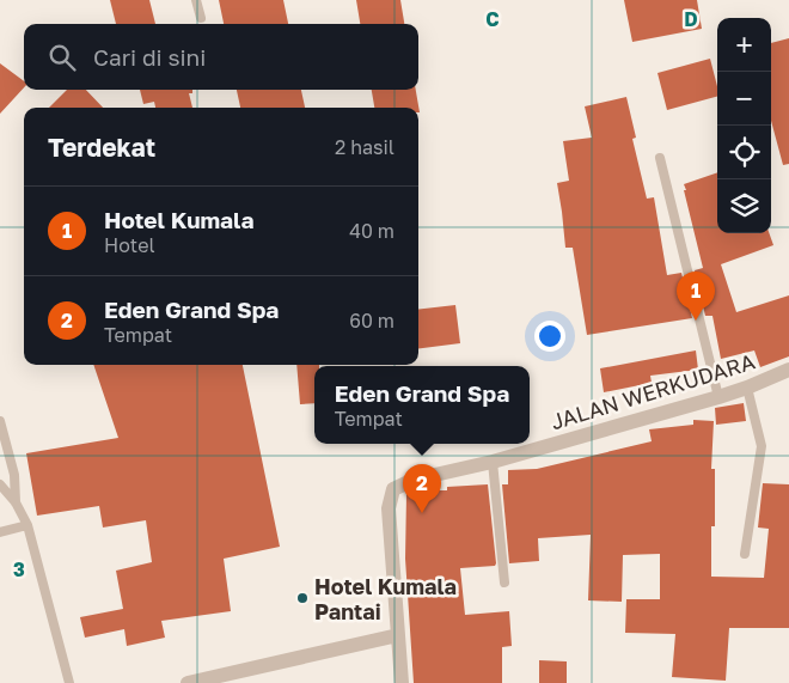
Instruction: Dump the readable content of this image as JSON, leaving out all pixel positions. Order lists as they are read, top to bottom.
{
  "streets": {
    "street": ["JALAN WERKUDARA"]
  },
  "places": ["Hotel Kumala Pantai"],
  "page": {
    "map_buttons": ["+", "−"],
    "search": "Cari di sini",
    "heading": ["Terdekat", "2 hasil"],
    "list": [
      {
        "mark": "1",
        "name": "Hotel Kumala",
        "note": "Hotel",
        "value": "40 m"
      },
      {
        "mark": "2",
        "name": "Eden Grand Spa",
        "note": "Tempat",
        "value": "60 m"
      }
    ],
    "pins": ["1", "2"],
    "popup": ["Eden Grand Spa", "Tempat"]
  },
  "grid": {
    "columns": ["C", "D"],
    "rows": ["3"]
  }
}
